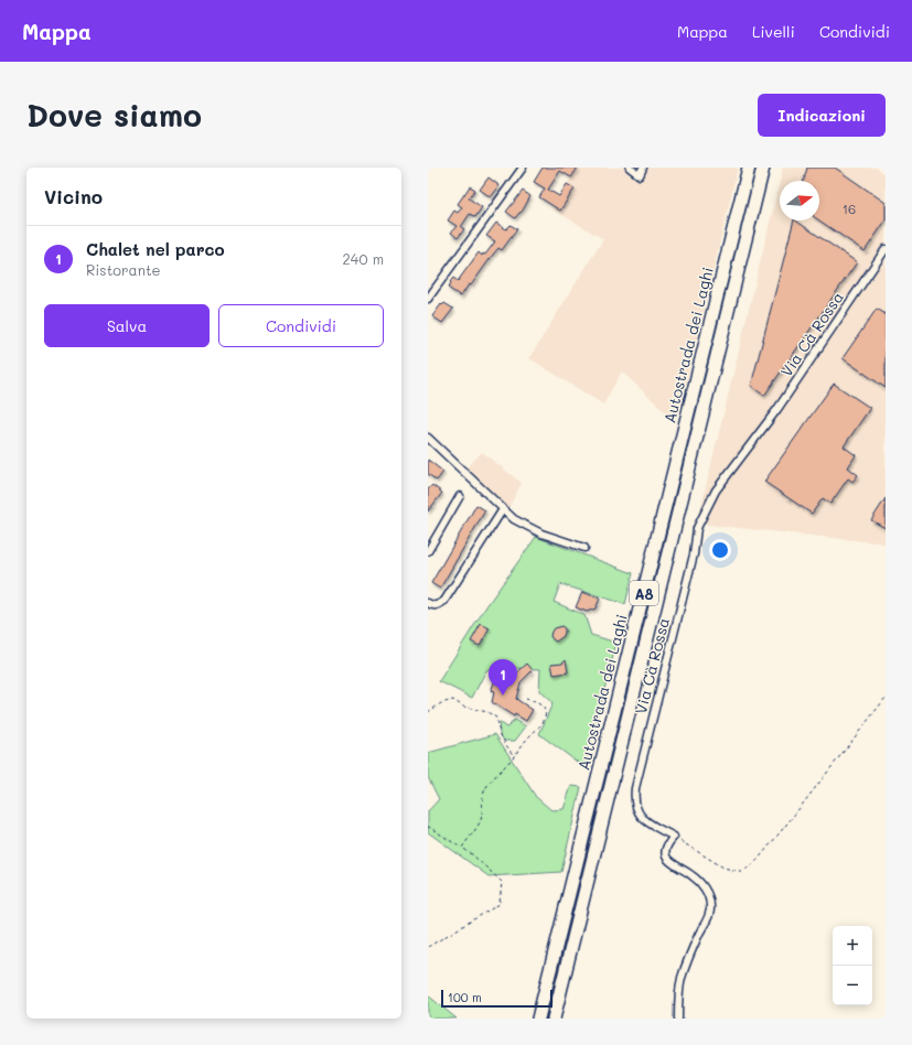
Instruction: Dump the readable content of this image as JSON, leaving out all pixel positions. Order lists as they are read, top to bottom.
{
  "streets": {
    "highway": ["Autostrada dei Laghi", "A8"],
    "street": ["Via Cà Rossa"]
  },
  "house_numbers": ["16"],
  "scale_bar": "100 m",
  "north": "right",
  "page": {
    "header": "Mappa",
    "nav": ["Mappa", "Livelli", "Condividi"],
    "buttons": [
      "Indicazioni",
      ["Salva", "Condividi"]
    ],
    "title": "Dove siamo",
    "heading": "Vicino",
    "list": [
      {
        "mark": "1",
        "name": "Chalet nel parco",
        "note": "Ristorante",
        "value": "240 m"
      }
    ],
    "pins": "1",
    "map_buttons": ["+", "−"],
    "scale": "100 m"
  }
}
